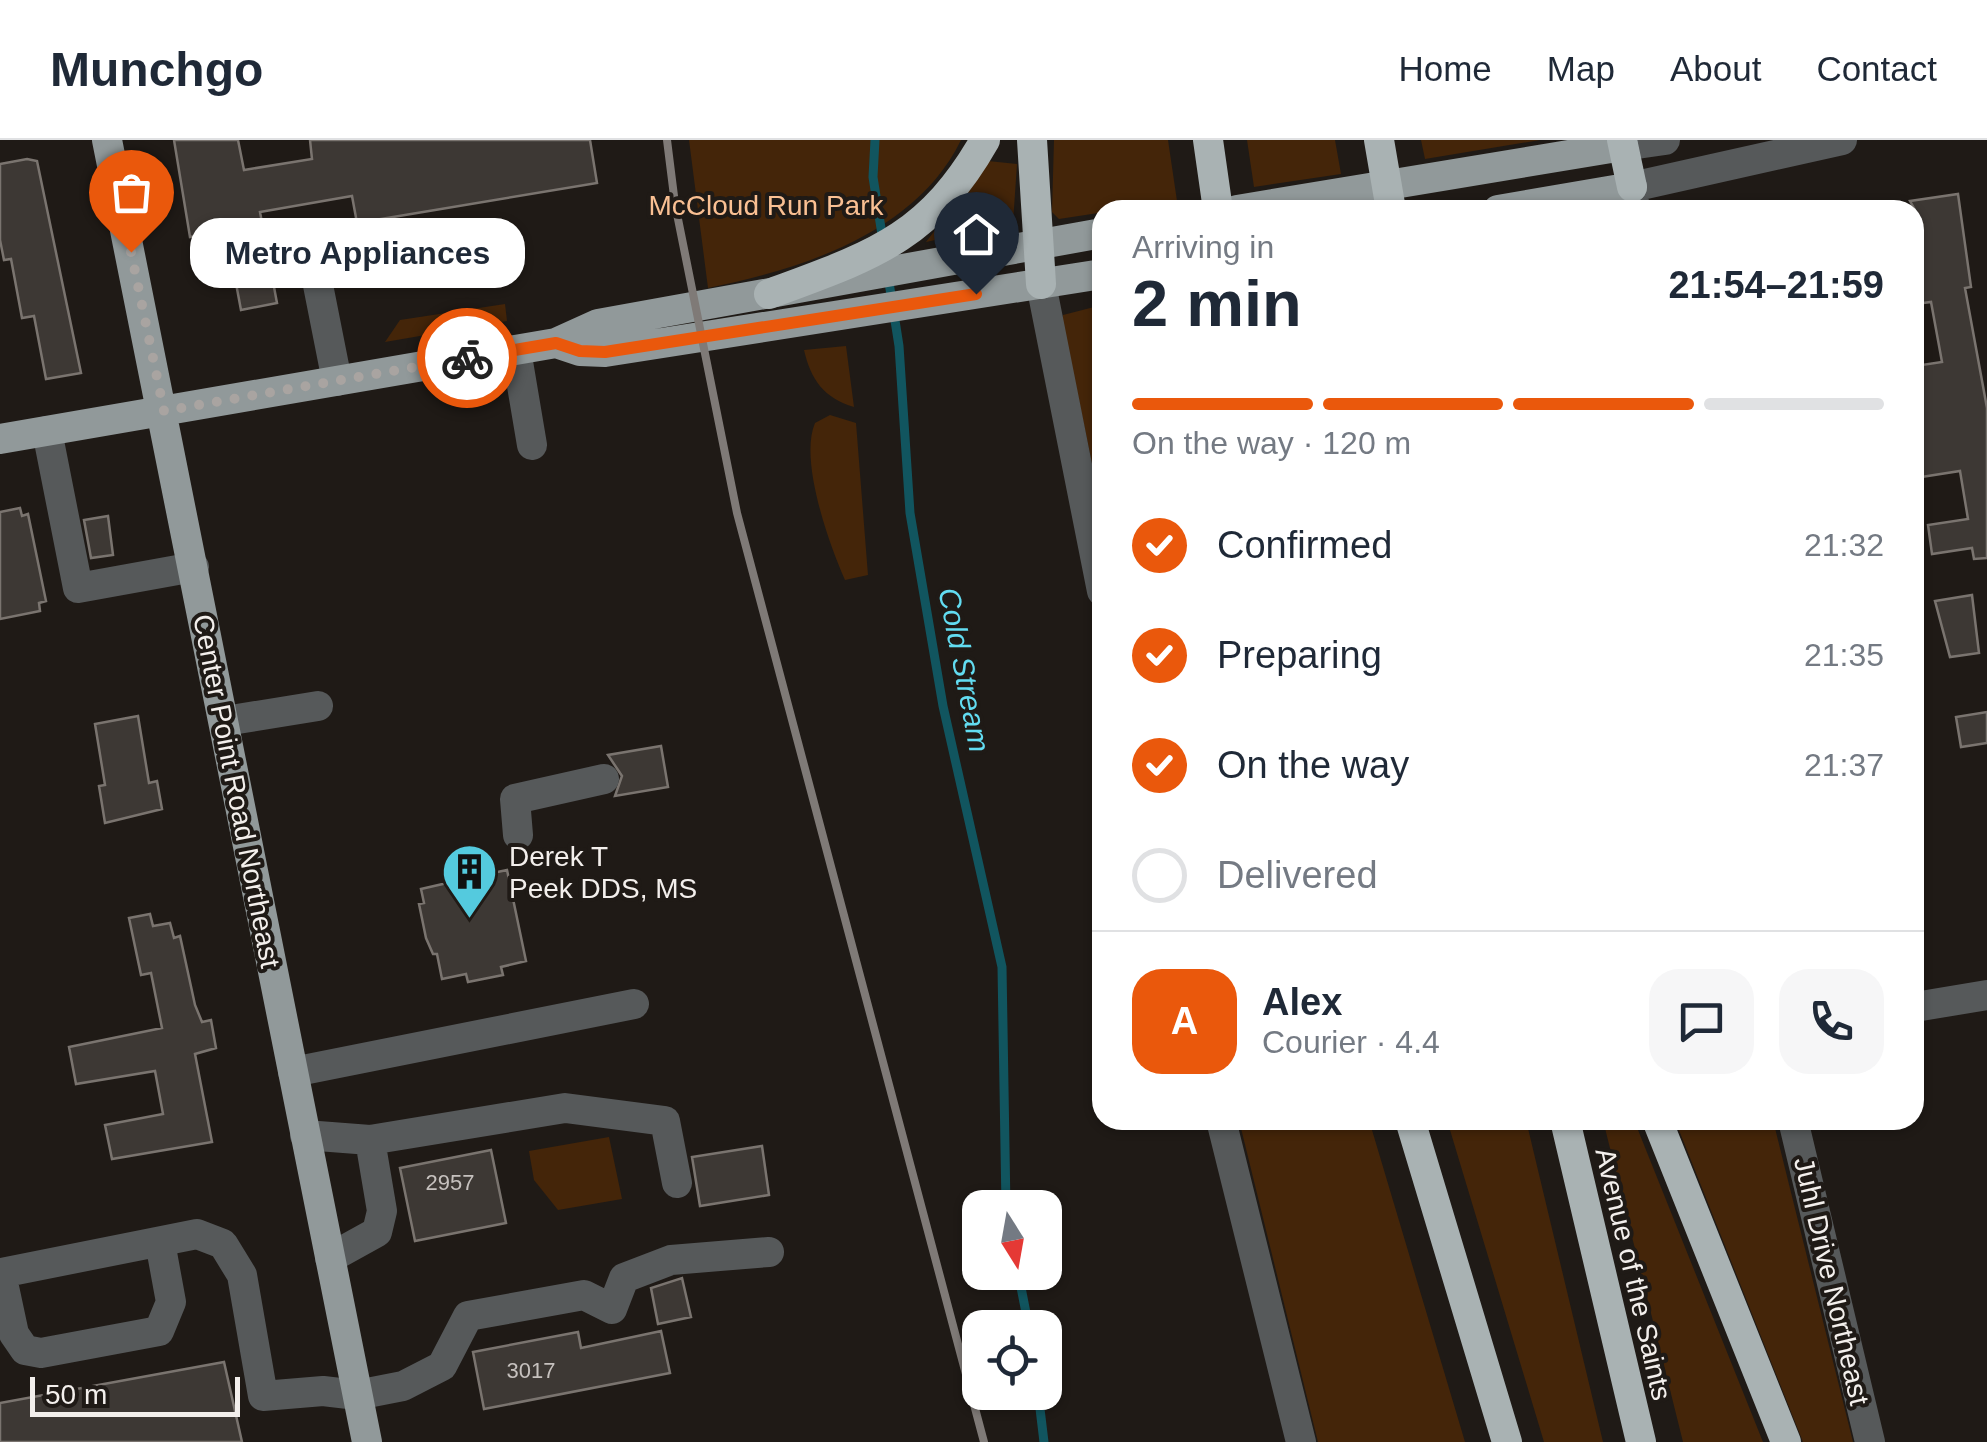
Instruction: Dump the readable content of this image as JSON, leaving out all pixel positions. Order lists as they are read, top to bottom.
{
  "streets": {
    "highway": ["Avenue of the Saints"],
    "main road": ["Center Point Road Northeast"],
    "street": ["Juhl Drive Northeast"]
  },
  "water": ["Cold Stream"],
  "parks": ["McCloud Run Park"],
  "places": {
    "other": ["Metro Appliances"],
    "building": ["Derek T Peek DDS, MS"]
  },
  "house_numbers": ["2957", "3017"],
  "scale_bar": "50 m",
  "north": "bottom",
  "page": {
    "header": "Munchgo",
    "nav": [
      "Home",
      "Map",
      "About",
      "Contact"
    ],
    "heading": ["2 min", "Arriving in", "21:54–21:59"],
    "panel": ["Alex", "Courier · 4.4"],
    "bubble": "Metro Appliances",
    "bar": "On the way · 120 m",
    "list": [
      ["Confirmed", "21:32"],
      ["Preparing", "21:35"],
      ["On the way", "21:37"],
      "Delivered"
    ],
    "round": "A",
    "scale": "50 m"
  }
}
